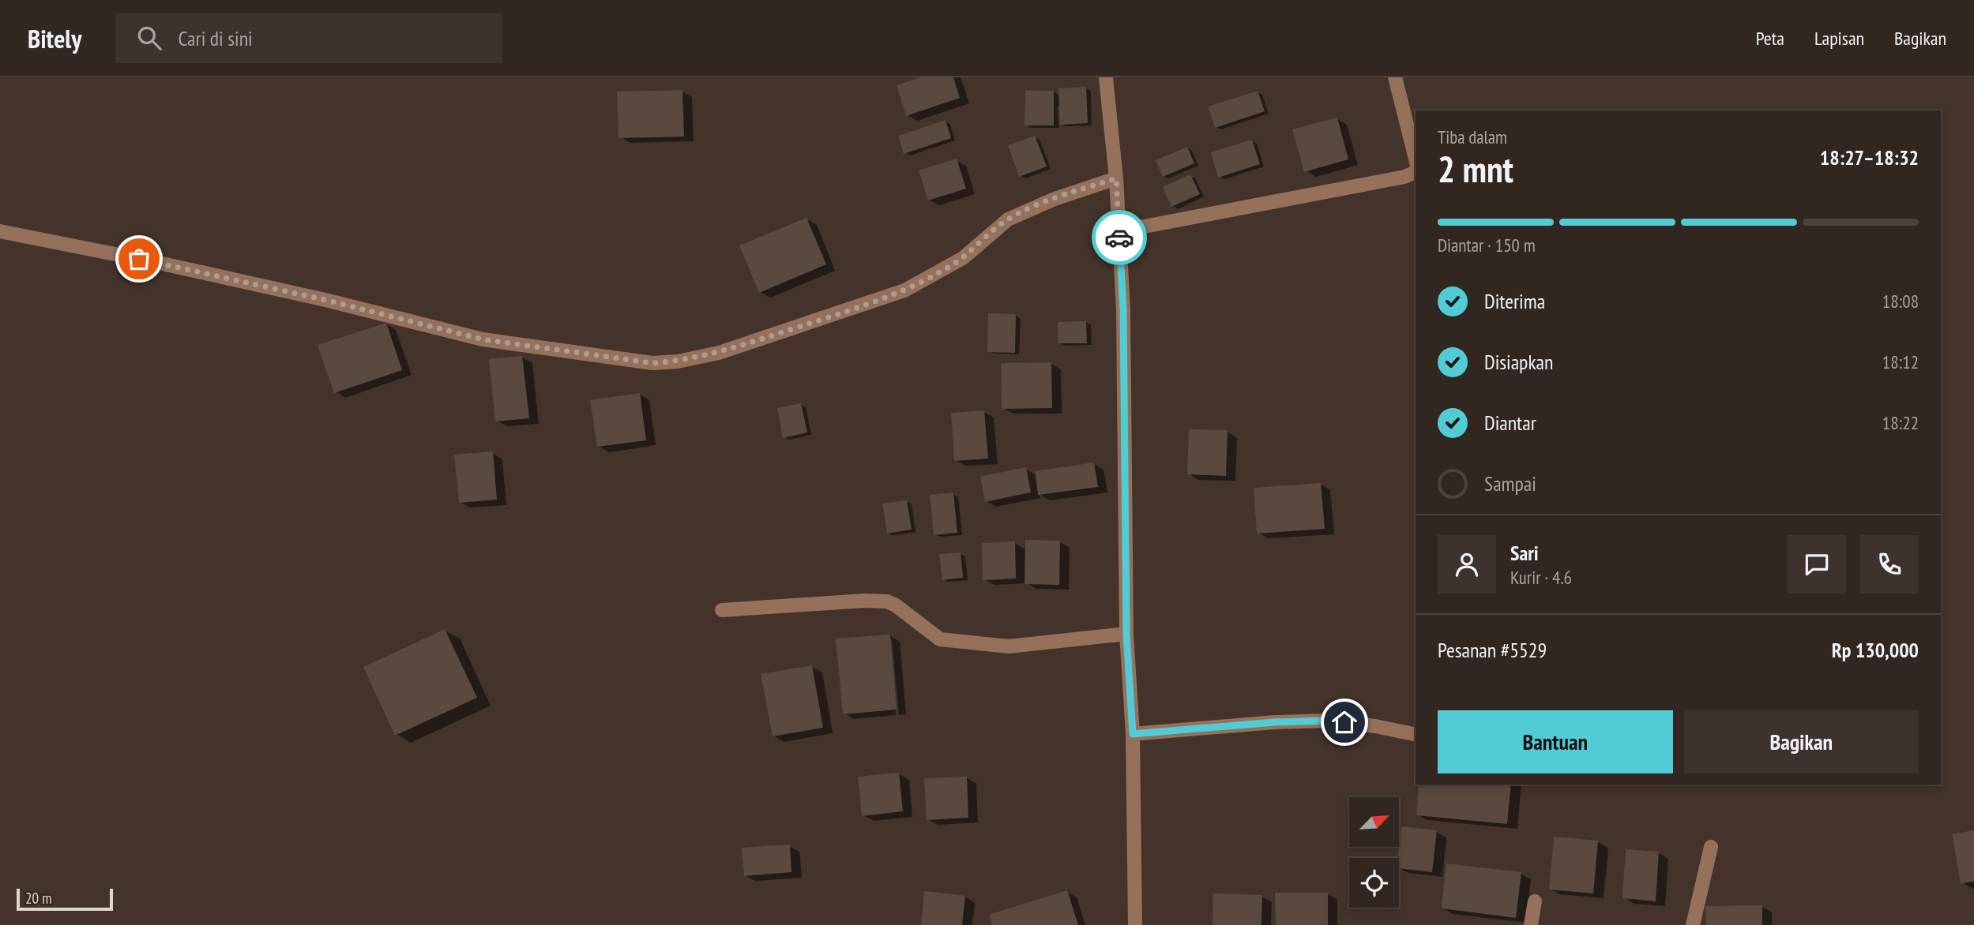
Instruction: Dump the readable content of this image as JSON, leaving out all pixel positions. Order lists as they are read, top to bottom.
{
  "scale_bar": "20 m",
  "north": "top right",
  "page": {
    "header": "Bitely",
    "search": "Cari di sini",
    "nav": ["Peta", "Lapisan", "Bagikan"],
    "heading": ["2 mnt", "Tiba dalam", "18:27–18:32"],
    "panel": [
      "Sari",
      "Kurir · 4.6",
      "Pesanan #5529",
      "Rp 130,000"
    ],
    "bar": "Diantar · 150 m",
    "list": [
      ["Diterima", "18:08"],
      ["Disiapkan", "18:12"],
      ["Diantar", "18:22"],
      "Sampai"
    ],
    "buttons": ["Bantuan", "Bagikan"],
    "scale": "20 m"
  }
}
